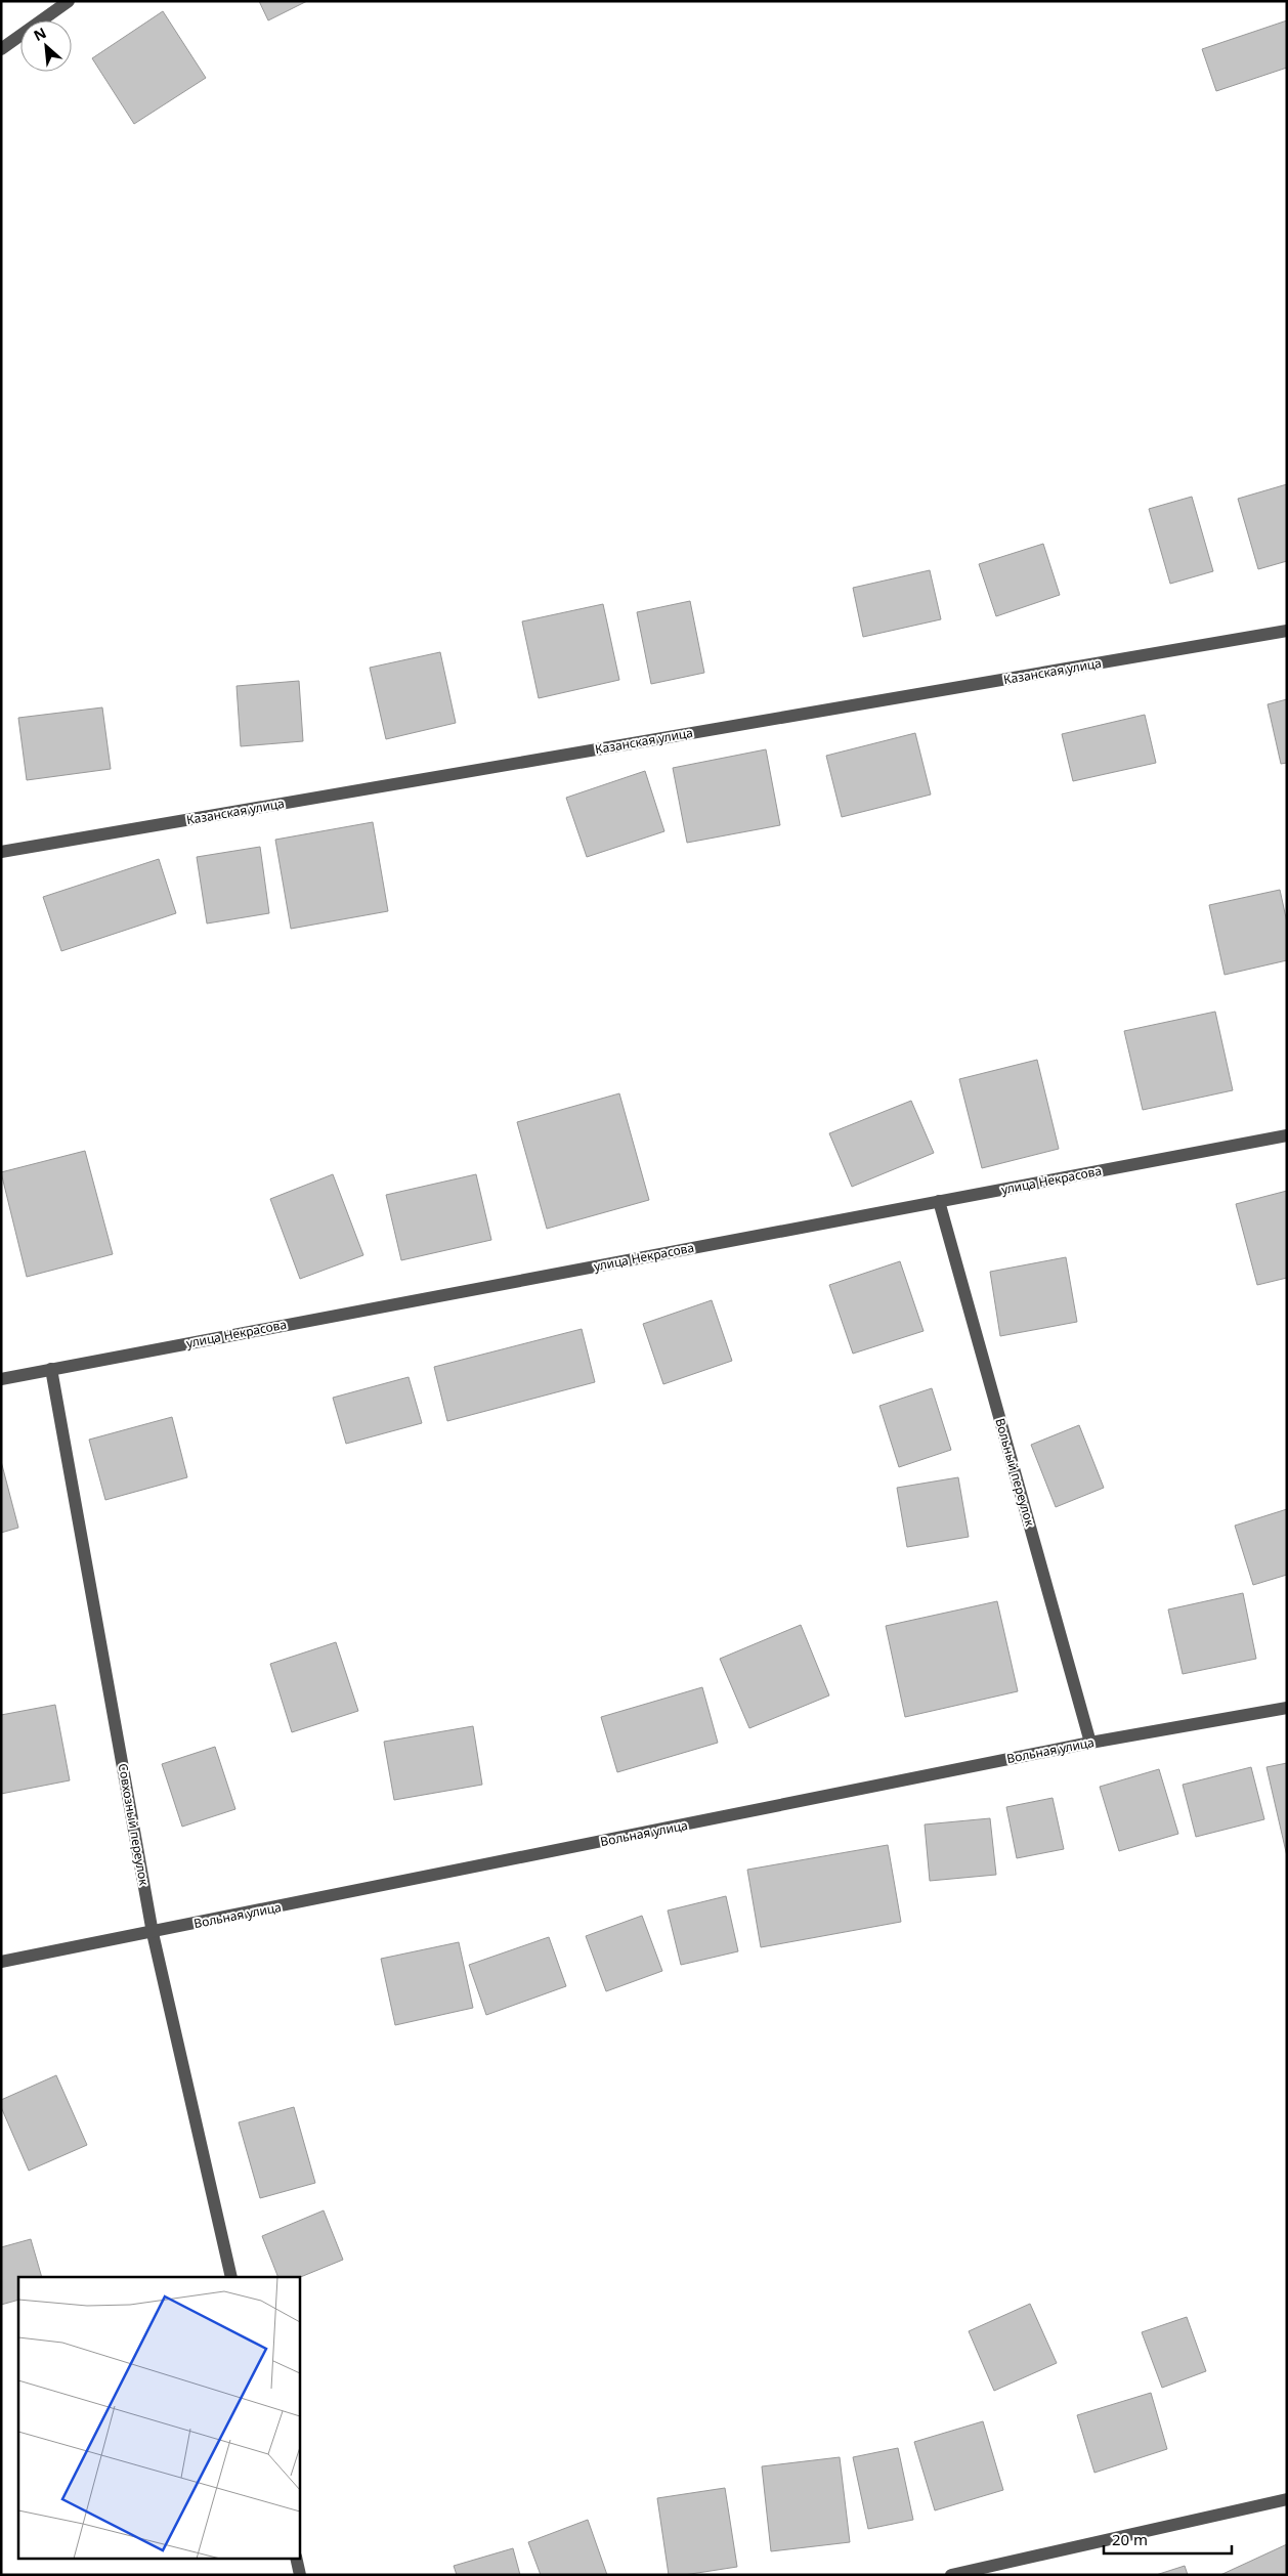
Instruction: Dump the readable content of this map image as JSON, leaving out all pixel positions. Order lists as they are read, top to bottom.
{
  "streets": {
    "street": [
      "Казанская улица",
      "улица Некрасова",
      "Вольный переулок",
      "Вольная улица",
      "Совхозный переулок"
    ]
  },
  "crossings": [
    ["улица Некрасова", "Вольный переулок"],
    ["улица Некрасова", "Совхозный переулок"],
    ["Вольный переулок", "Вольная улица"],
    ["Вольная улица", "Совхозный переулок"]
  ],
  "scale_bar": "20 m",
  "north": "top left"
}
